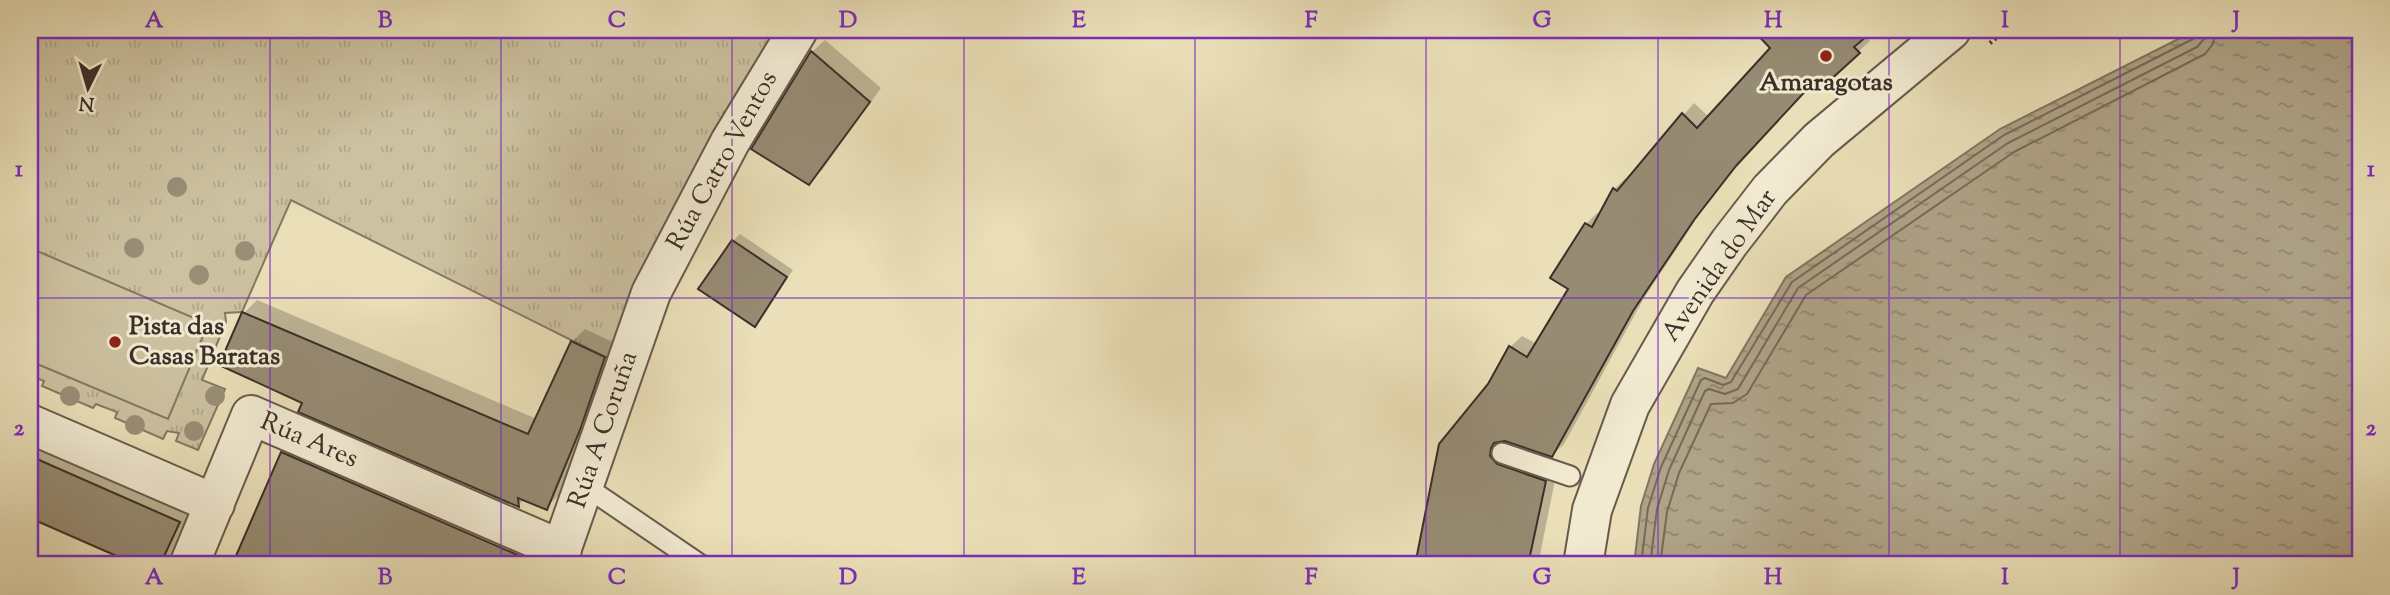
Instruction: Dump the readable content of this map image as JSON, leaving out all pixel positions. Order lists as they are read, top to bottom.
{
  "streets": {
    "street": [
      "Rúa Catro Ventos",
      "Avenida do Mar",
      "Rúa A Coruña",
      "Rúa Ares"
    ]
  },
  "crossings": [
    ["Rúa Catro Ventos", "Rúa A Coruña"],
    ["Rúa A Coruña", "Rúa Ares"]
  ],
  "places": ["Amaragotas", "Pista das Casas Baratas"],
  "north": "bottom",
  "grid": {
    "columns": [
      "A",
      "B",
      "C",
      "D",
      "E",
      "F",
      "G",
      "H",
      "I",
      "J"
    ],
    "rows": ["1", "2"]
  }
}
